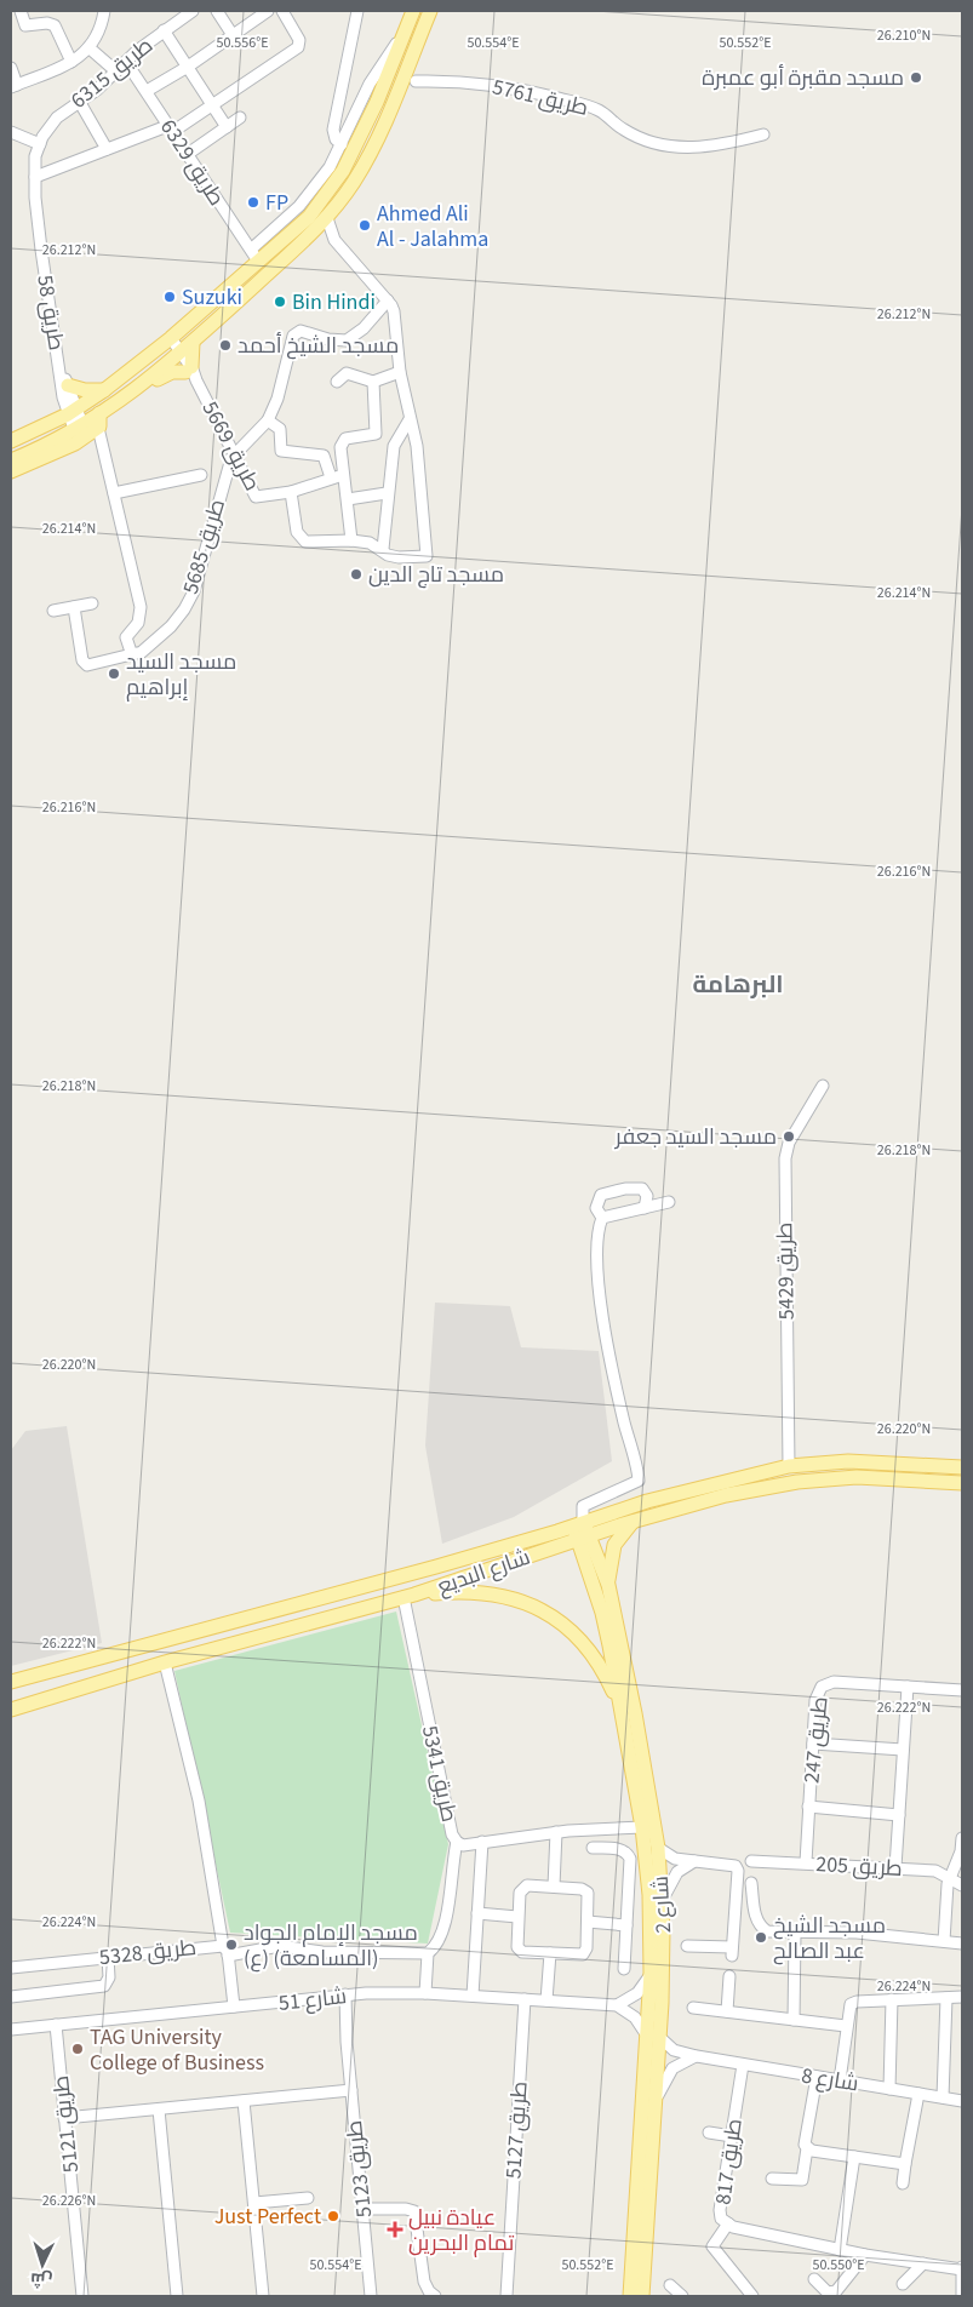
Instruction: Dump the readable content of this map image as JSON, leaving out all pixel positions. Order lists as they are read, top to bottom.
{
  "streets": {
    "main road": ["شارع البديع", "شارع 2"],
    "street": [
      "طريق 6315",
      "طريق 5761",
      "طريق 6329",
      "طريق 58",
      "طريق 5669",
      "طريق 5685",
      "طريق 5429",
      "طريق 247",
      "طريق 5341",
      "طريق 205",
      "طريق 5328",
      "شارع 51",
      "شارع 8",
      "طريق 5121",
      "طريق 5127",
      "طريق 817",
      "طريق 5123"
    ]
  },
  "crossings": [
    ["طريق 6315", "طريق 6329"],
    ["طريق 6315", "طريق 58"],
    ["طريق 5669", "طريق 5685"],
    ["طريق 5429", "شارع البديع"],
    ["شارع البديع", "طريق 5341"],
    ["شارع البديع", "شارع 2"],
    ["طريق 247", "طريق 205"],
    ["طريق 5341", "شارع 51"],
    ["شارع 2", "شارع 8"],
    ["طريق 5328", "شارع 51"],
    ["شارع 51", "طريق 5121"],
    ["شارع 51", "طريق 5127"],
    ["شارع 51", "طريق 5123"],
    ["شارع 8", "طريق 817"]
  ],
  "districts": ["البرهامة"],
  "places": {
    "other": [
      "مسجد مقبرة أبو عمبرة",
      "FP",
      "Ahmed Ali Al - Jalahma",
      "Suzuki",
      "Bin Hindi",
      "مسجد الشيخ أحمد",
      "مسجد تاج الدين",
      "مسجد السيد إبراهيم",
      "مسجد السيد جعفر",
      "مسجد الشيخ عبد الصالح",
      "مسجد الإمام الجواد (ع) (المسامعة)",
      "TAG University College of Business",
      "Just Perfect"
    ],
    "health": ["عيادة نبيل تمام البحرين"]
  },
  "north": "bottom",
  "coordinates": [
    "26.210°N",
    "50.556°E",
    "50.554°E",
    "50.552°E",
    "26.212°N",
    "26.214°N",
    "26.216°N",
    "26.218°N",
    "26.220°N",
    "26.222°N",
    "26.224°N",
    "26.226°N",
    "50.550°E"
  ]
}
